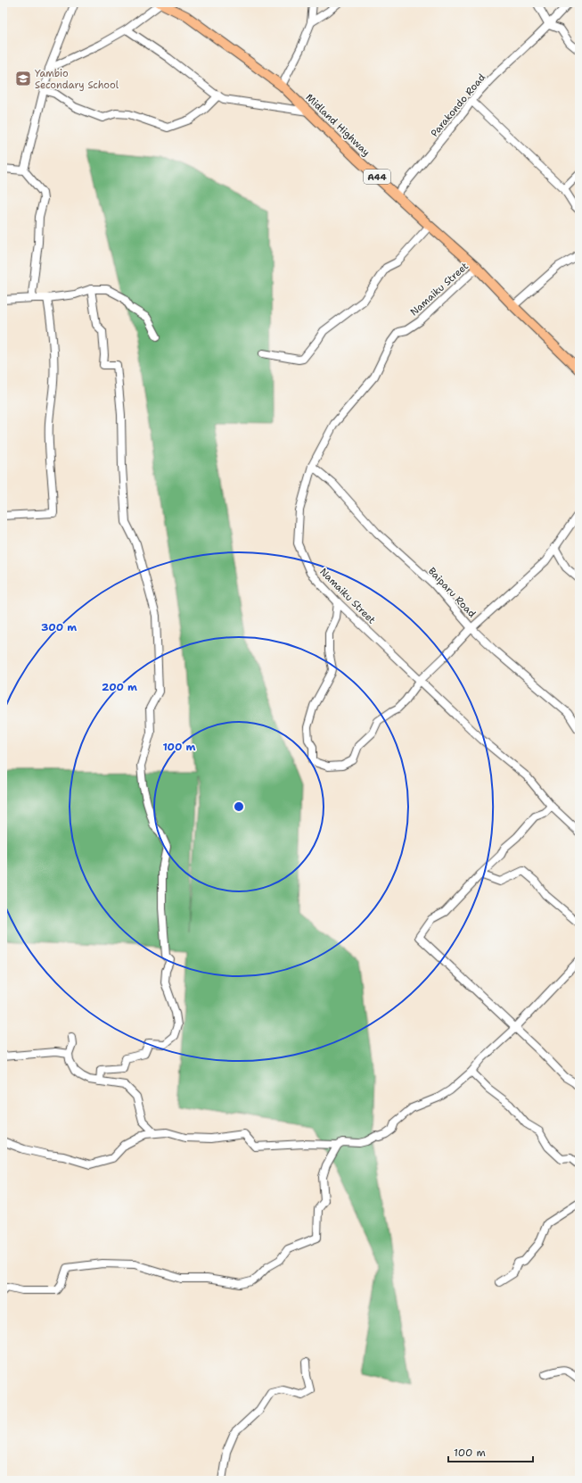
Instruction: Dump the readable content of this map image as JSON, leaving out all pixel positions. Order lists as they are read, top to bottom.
{
  "streets": {
    "main road": ["Midland Highway", "A44"],
    "street": ["Parakondo Road", "Namaiku Street", "Baiparu Road"]
  },
  "crossings": [
    ["Parakondo Road", "Midland Highway"],
    ["Midland Highway", "Namaiku Street"],
    ["Namaiku Street", "Baiparu Road"]
  ],
  "places": {
    "school or university": ["Yambio Secondary School"]
  },
  "scale_bar": "100 m",
  "rings": ["300 m", "200 m", "100 m"]
}
